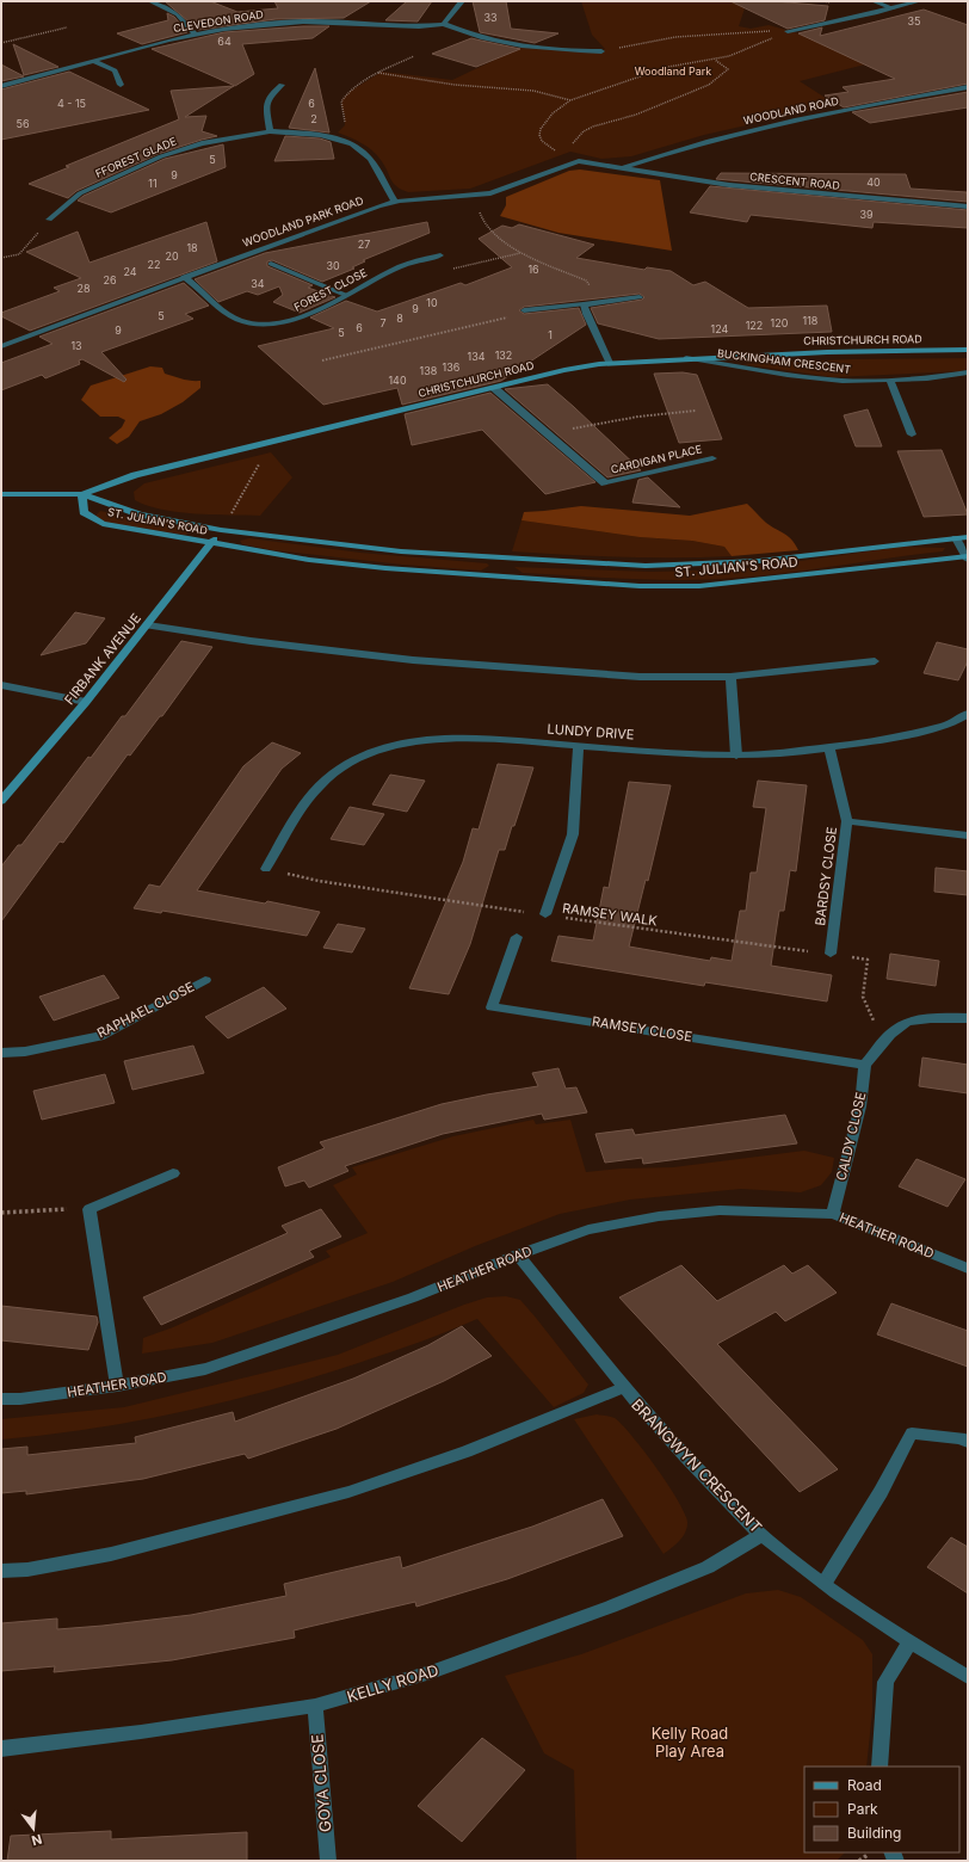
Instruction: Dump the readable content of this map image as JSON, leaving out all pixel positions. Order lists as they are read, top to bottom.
{
  "streets": {
    "street": [
      "CLEVEDON ROAD",
      "WOODLAND ROAD",
      "FFOREST GLADE",
      "CRESCENT ROAD",
      "WOODLAND PARK ROAD",
      "FOREST CLOSE",
      "CHRISTCHURCH ROAD",
      "BUCKINGHAM CRESCENT",
      "CARDIGAN PLACE",
      "ST. JULIAN'S ROAD",
      "FIRBANK AVENUE",
      "LUNDY DRIVE",
      "BARDSY CLOSE",
      "RAPHAEL CLOSE",
      "RAMSEY CLOSE",
      "CALDY CLOSE",
      "HEATHER ROAD",
      "BRANGWYN CRESCENT",
      "KELLY ROAD",
      "GOYA CLOSE"
    ],
    "path": ["RAMSEY WALK"]
  },
  "crossings": [
    ["WOODLAND ROAD", "CRESCENT ROAD"],
    ["WOODLAND ROAD", "WOODLAND PARK ROAD"],
    ["FFOREST GLADE", "WOODLAND PARK ROAD"],
    ["CRESCENT ROAD", "WOODLAND PARK ROAD"],
    ["WOODLAND PARK ROAD", "FOREST CLOSE"],
    ["CHRISTCHURCH ROAD", "BUCKINGHAM CRESCENT"],
    ["CHRISTCHURCH ROAD", "ST. JULIAN'S ROAD"],
    ["ST. JULIAN'S ROAD", "FIRBANK AVENUE"],
    ["LUNDY DRIVE", "BARDSY CLOSE"],
    ["LUNDY DRIVE", "RAMSEY WALK"],
    ["BARDSY CLOSE", "RAMSEY WALK"],
    ["RAMSEY CLOSE", "CALDY CLOSE"],
    ["CALDY CLOSE", "HEATHER ROAD"],
    ["HEATHER ROAD", "BRANGWYN CRESCENT"],
    ["BRANGWYN CRESCENT", "KELLY ROAD"],
    ["KELLY ROAD", "GOYA CLOSE"]
  ],
  "parks": ["Woodland Park", "Kelly Road Play Area"],
  "house_numbers": [
    "33",
    "35",
    "64",
    "4 - 15",
    "6",
    "2",
    "56",
    "5",
    "9",
    "40",
    "11",
    "39",
    "27",
    "18",
    "20",
    "22",
    "30",
    "16",
    "24",
    "26",
    "34",
    "28",
    "10",
    "9",
    "5",
    "8",
    "118",
    "7",
    "120",
    "122",
    "6",
    "124",
    "9",
    "5",
    "1",
    "13",
    "132",
    "134",
    "136",
    "138",
    "140"
  ],
  "legend": ["Road", "Park", "Building"],
  "north": "bottom"
}
